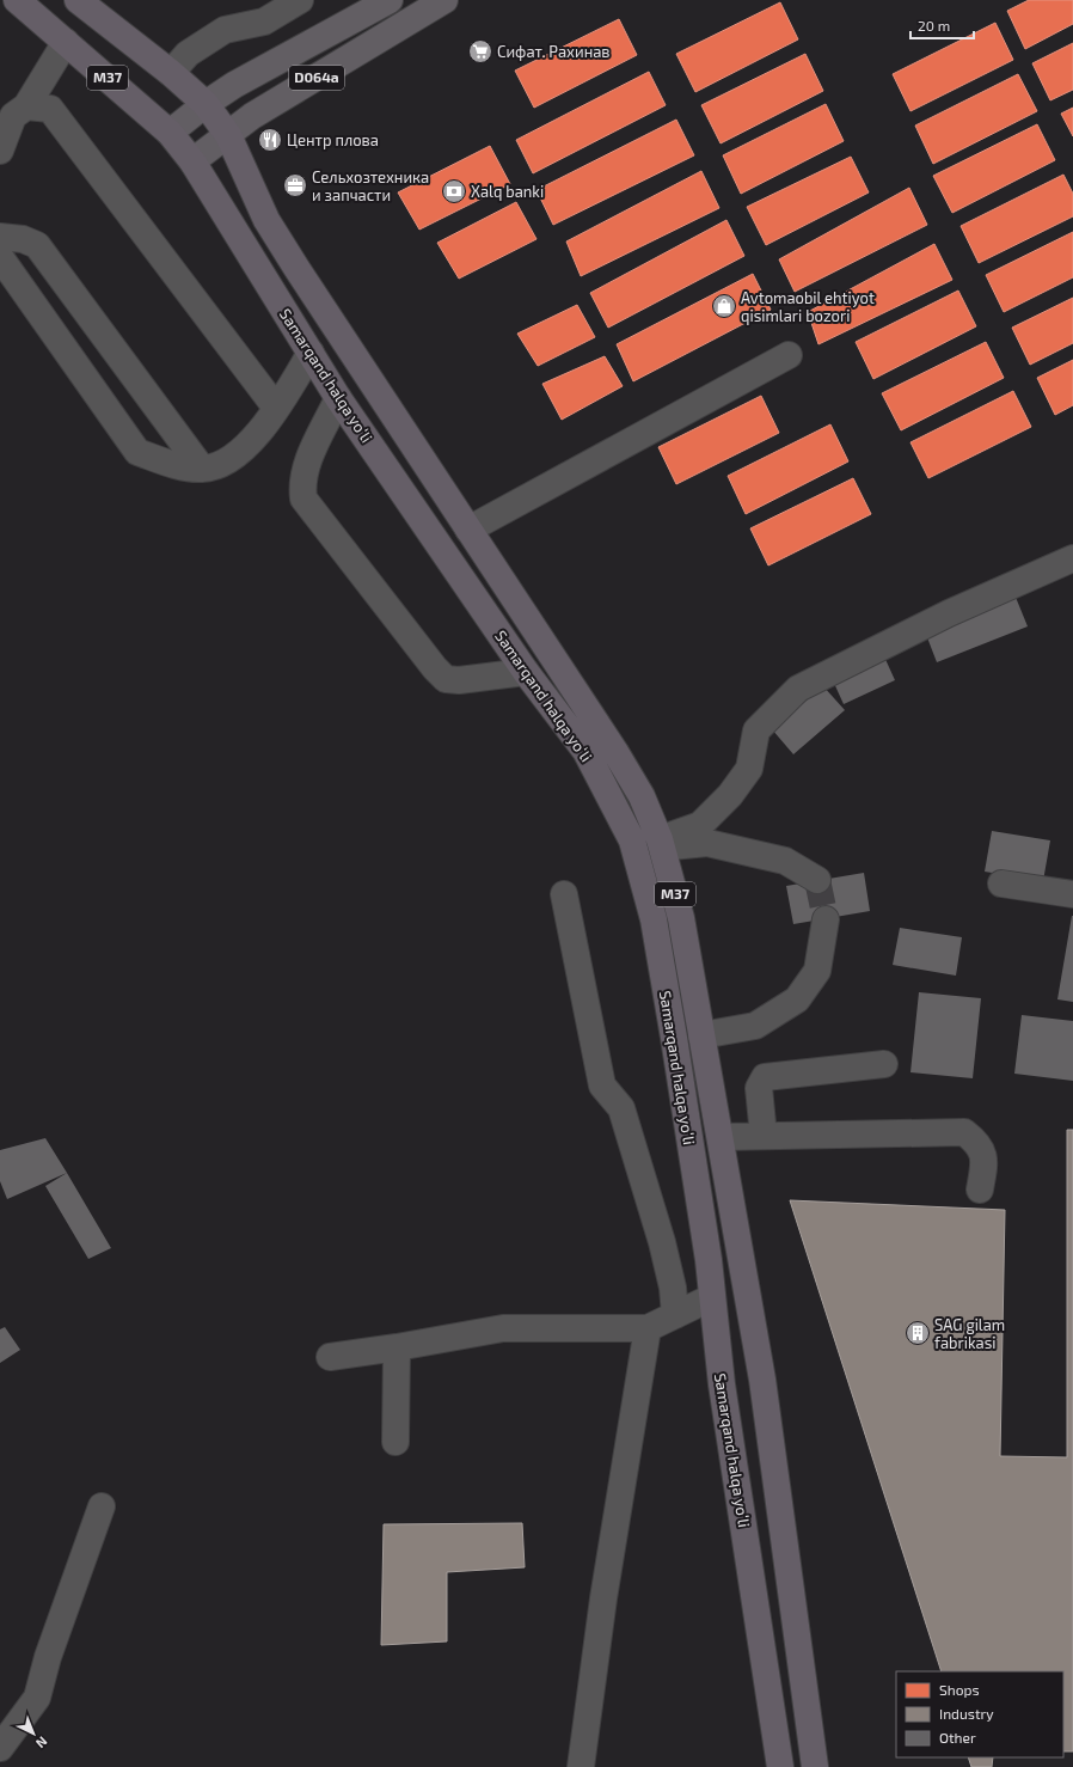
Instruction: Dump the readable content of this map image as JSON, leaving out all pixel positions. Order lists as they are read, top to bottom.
{
  "streets": {
    "highway": ["M37", "Samarqand halqa yoʻli"],
    "main road": ["D064a"]
  },
  "crossings": [
    ["D064a", "Samarqand halqa yoʻli"]
  ],
  "places": {
    "supermarket": ["Сифат. Рахинав"],
    "restaurant": ["Центр плова"],
    "office": ["Сельхозтехника и запчасти"],
    "bank": ["Xalq banki"],
    "shop": ["Avtomaobil ehtiyot qisimlari bozori"],
    "building": ["SAG gilam fabrikasi"]
  },
  "legend": ["Shops", "Industry", "Other"],
  "scale_bar": "20 m",
  "north": "bottom right"
}
